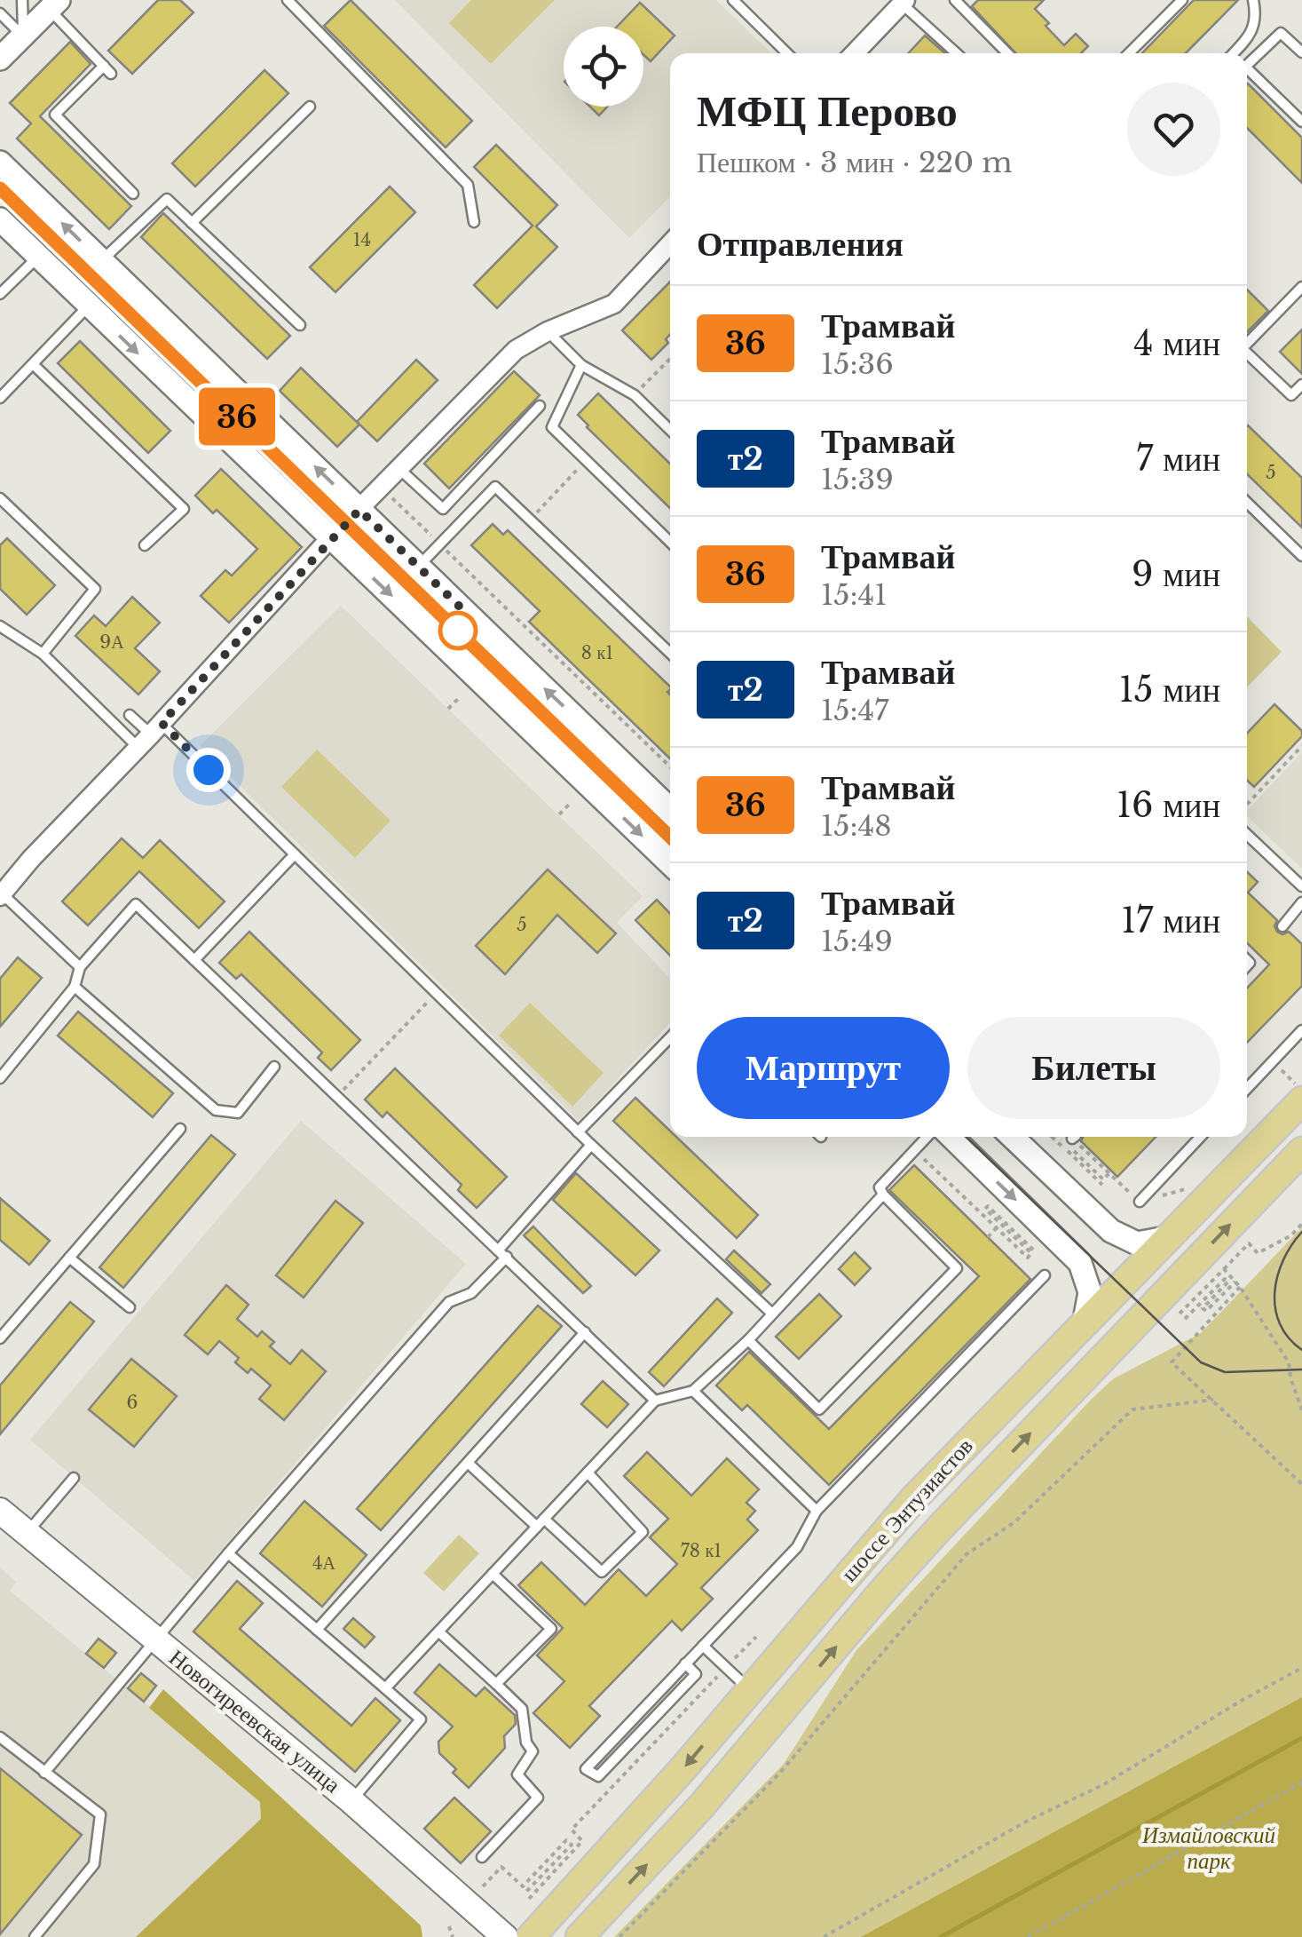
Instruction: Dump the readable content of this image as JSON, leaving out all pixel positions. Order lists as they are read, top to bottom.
{
  "streets": {
    "main road": ["шоссе Энтузиастов", "Новогиреевская улица"]
  },
  "parks": ["Измайловский парк"],
  "lines": ["tram line 36"],
  "house_numbers": [
    "14",
    "5",
    "9А",
    "8 к1",
    "5",
    "6",
    "78 к1",
    "4А"
  ],
  "page": {
    "on_map": "36",
    "heading": [
      ["МФЦ Перово", "Пешком · 3 мин · 220 m"],
      "Отправления"
    ],
    "list": [
      {
        "mark": "36",
        "name": "Трамвай",
        "note": "15:36",
        "value": "4 мин"
      },
      {
        "mark": "т2",
        "name": "Трамвай",
        "note": "15:39",
        "value": "7 мин"
      },
      {
        "mark": "36",
        "name": "Трамвай",
        "note": "15:41",
        "value": "9 мин"
      },
      {
        "mark": "т2",
        "name": "Трамвай",
        "note": "15:47",
        "value": "15 мин"
      },
      {
        "mark": "36",
        "name": "Трамвай",
        "note": "15:48",
        "value": "16 мин"
      },
      {
        "mark": "т2",
        "name": "Трамвай",
        "note": "15:49",
        "value": "17 мин"
      }
    ],
    "buttons": ["Маршрут", "Билеты"]
  }
}
